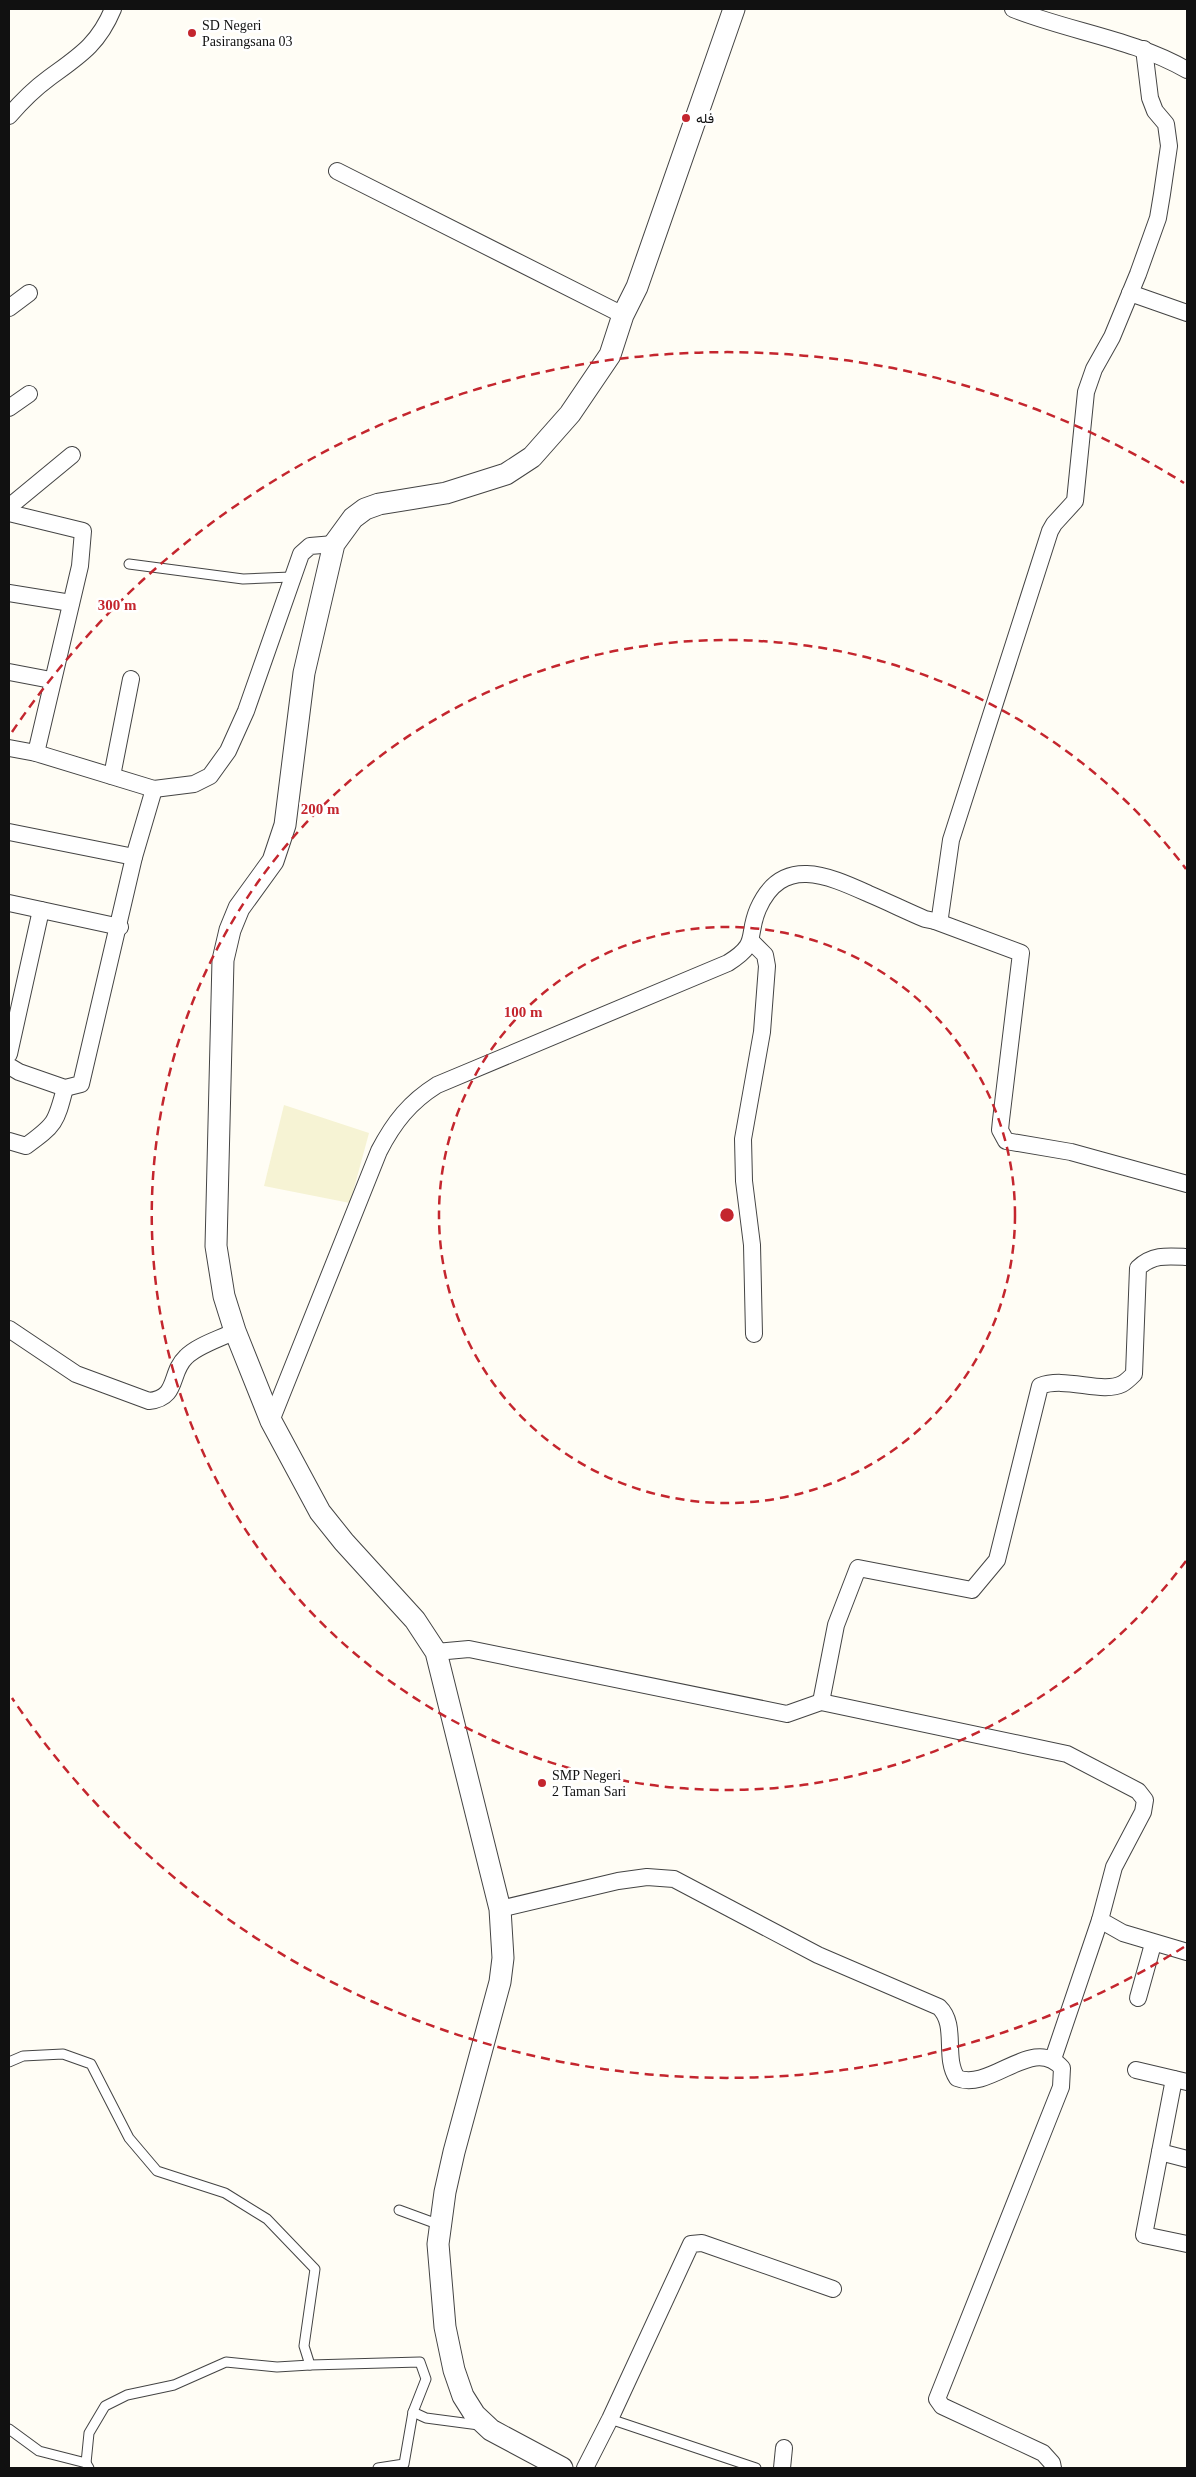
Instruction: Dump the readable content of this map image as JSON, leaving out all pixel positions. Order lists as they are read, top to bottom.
{
  "places": ["SD Negeri Pasirangsana 03", "فله", "SMP Negeri 2 Taman Sari"],
  "rings": ["300 m", "200 m", "100 m"]
}
